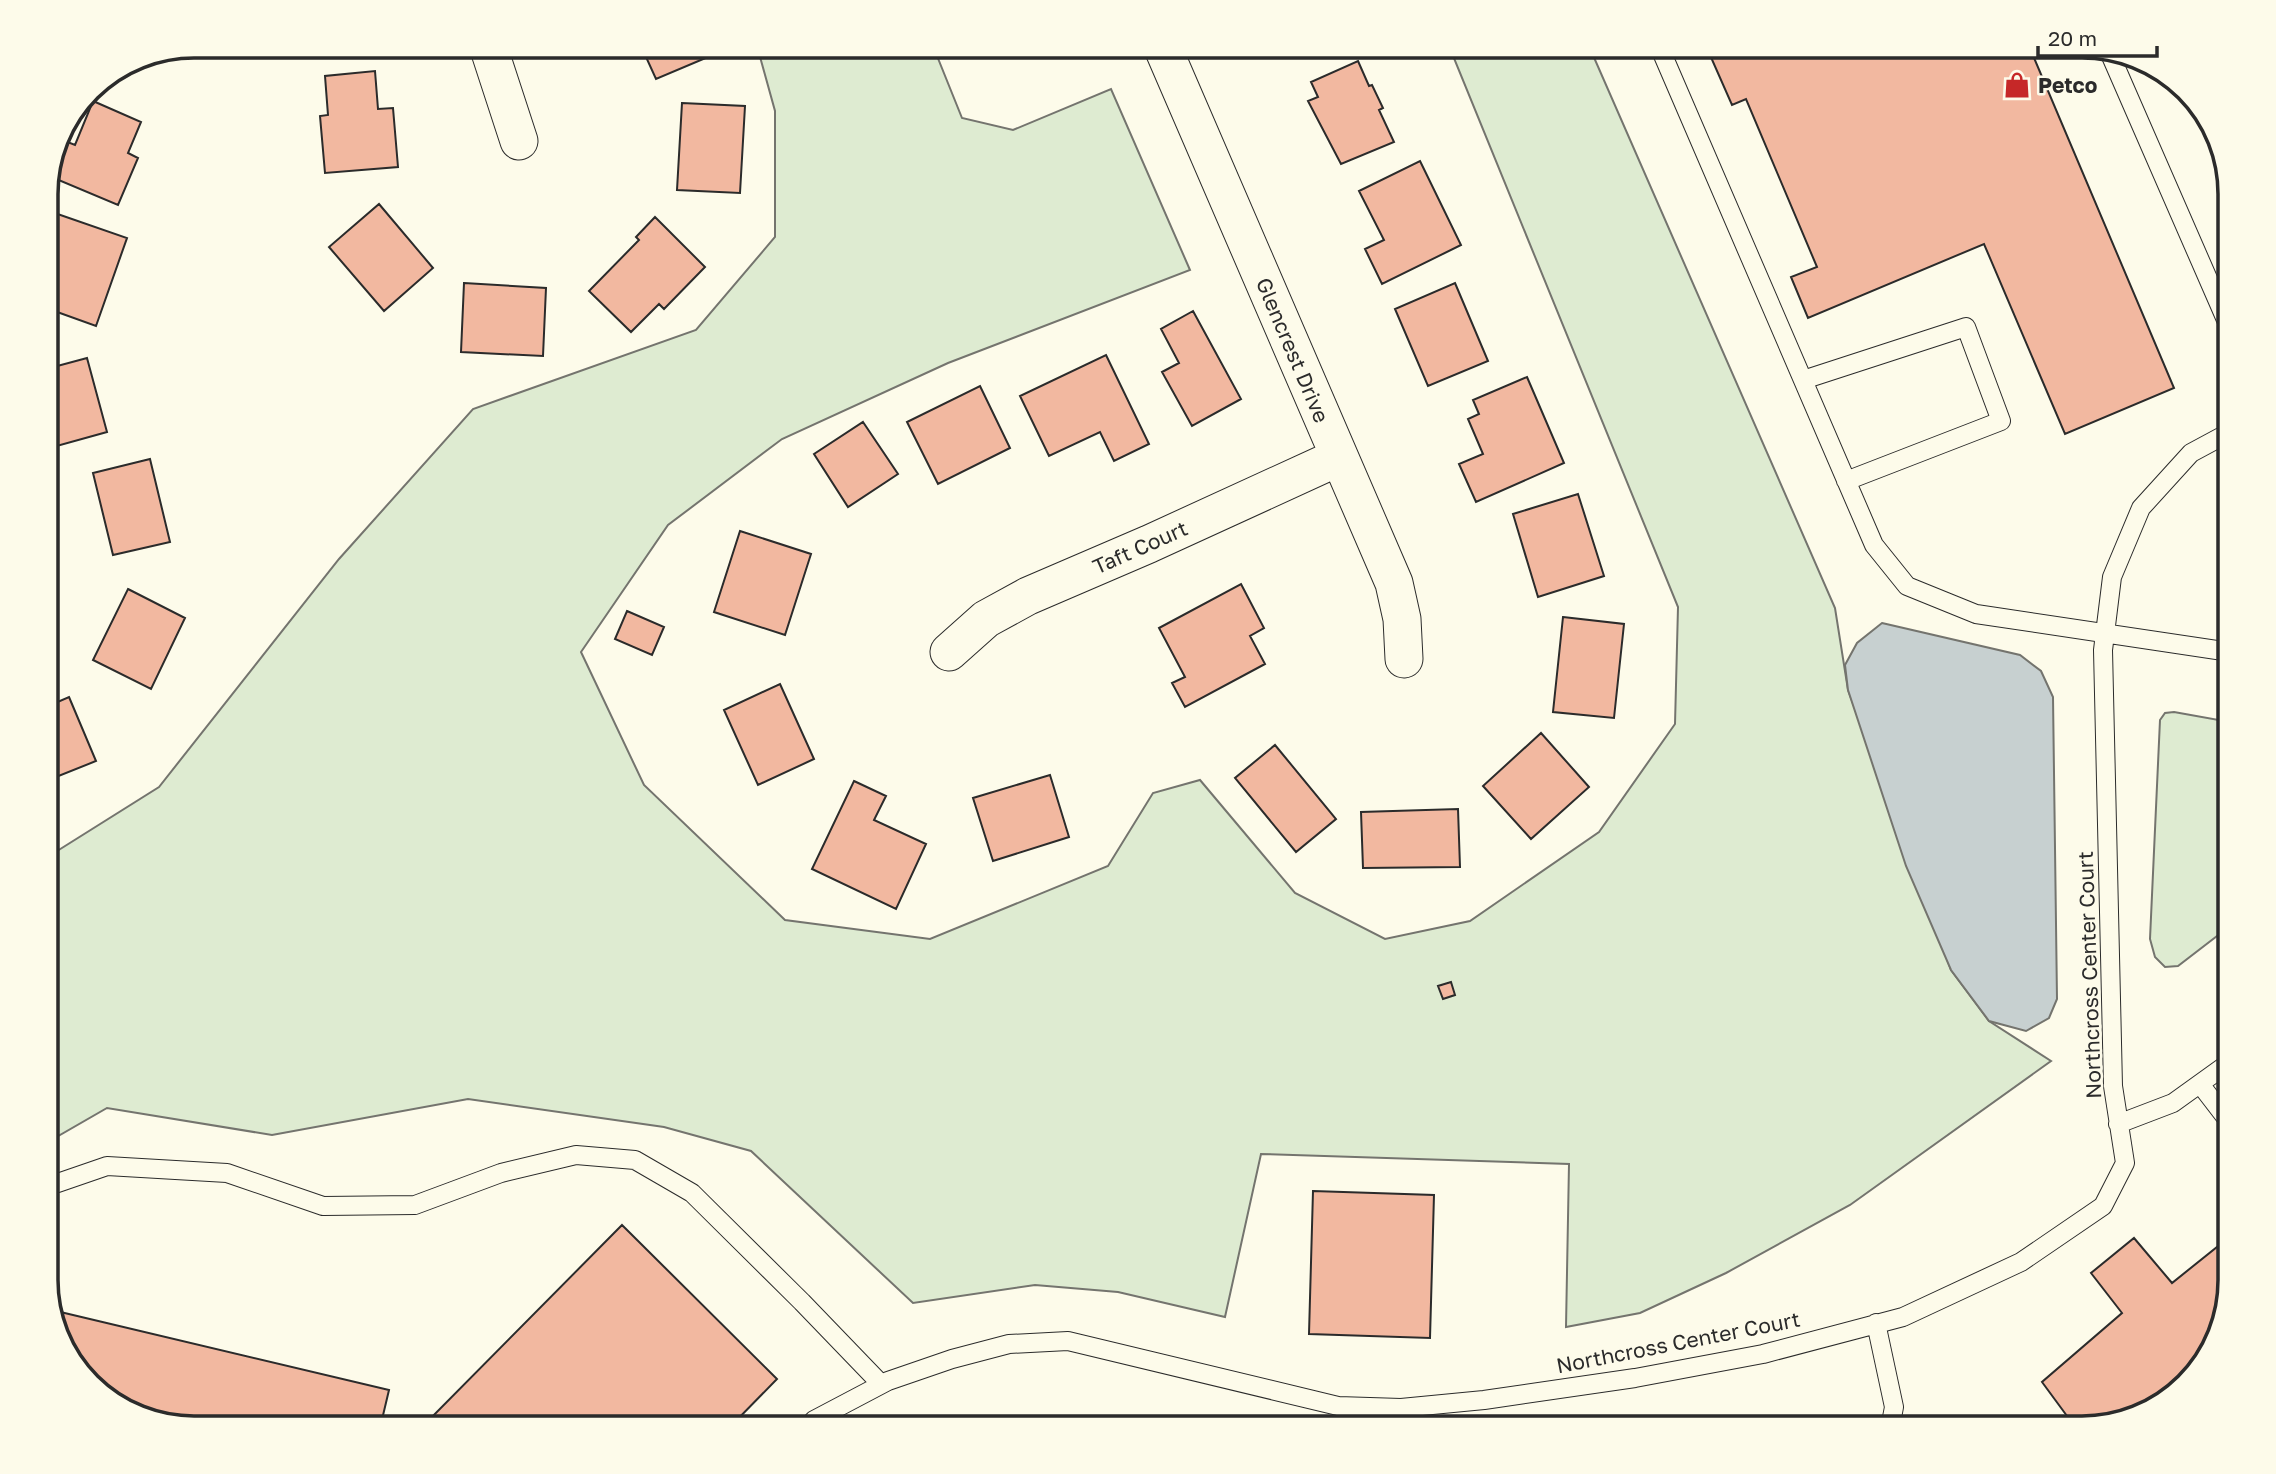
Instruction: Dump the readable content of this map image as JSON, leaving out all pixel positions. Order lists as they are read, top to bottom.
{
  "streets": {
    "street": ["Glencrest Drive", "Taft Court"],
    "lane": ["Northcross Center Court"]
  },
  "crossings": [
    ["Glencrest Drive", "Taft Court"]
  ],
  "places": {
    "shop": ["Petco"]
  },
  "scale_bar": "20 m"
}
